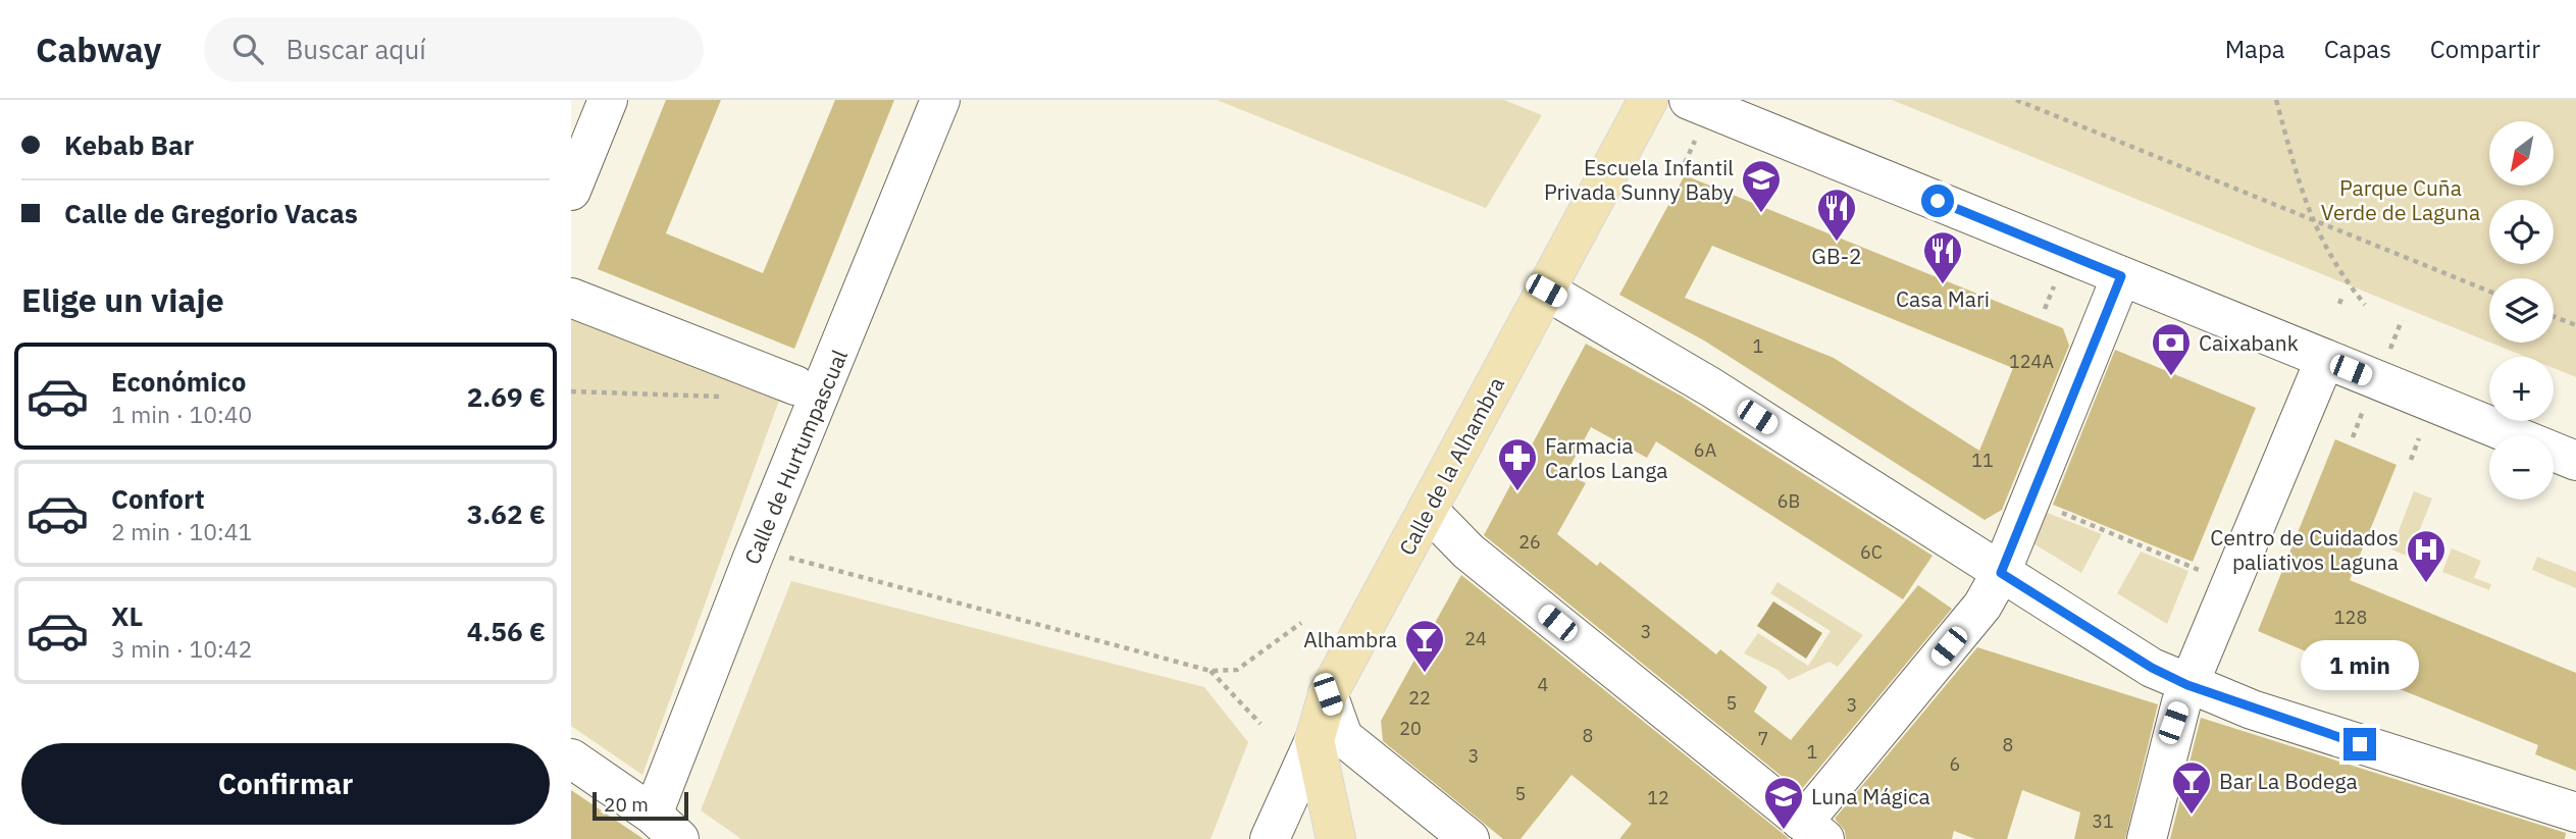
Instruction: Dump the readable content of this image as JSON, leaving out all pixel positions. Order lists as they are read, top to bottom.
{
  "streets": {
    "main road": ["Calle de la Alhambra"],
    "street": ["Calle de Hurtumpascual"]
  },
  "parks": ["Parque Cuña Verde de Laguna"],
  "places": {
    "school or university": ["Escuela Infantil Privada Sunny Baby", "Luna Mágica"],
    "restaurant": ["GB-2", "Casa Mari"],
    "bank": ["Caixabank"],
    "pharmacy": ["Farmacia Carlos Langa"],
    "hospital": ["Centro de Cuidados paliativos Laguna"],
    "bar": ["Alhambra", "Bar La Bodega"]
  },
  "house_numbers": [
    "1",
    "124A",
    "6A",
    "11",
    "6B",
    "26",
    "6C",
    "128",
    "3",
    "24",
    "4",
    "22",
    "5",
    "3",
    "20",
    "8",
    "7",
    "8",
    "1",
    "3",
    "6",
    "5",
    "12",
    "31"
  ],
  "scale_bar": "20 m",
  "north": "bottom left",
  "page": {
    "header": "Cabway",
    "search": "Buscar aquí",
    "nav": ["Mapa", "Capas", "Compartir"],
    "banner": ["Kebab Bar", "Calle de Gregorio Vacas"],
    "map_buttons": ["+", "−"],
    "heading": "Elige un viaje",
    "list": [
      {
        "name": "Económico",
        "note": "1 min · 10:40",
        "value": "2.69 €"
      },
      {
        "name": "Confort",
        "note": "2 min · 10:41",
        "value": "3.62 €"
      },
      {
        "name": "XL",
        "note": "3 min · 10:42",
        "value": "4.56 €"
      }
    ],
    "bubble": "1 min",
    "buttons": "Confirmar",
    "scale": "20 m"
  }
}
